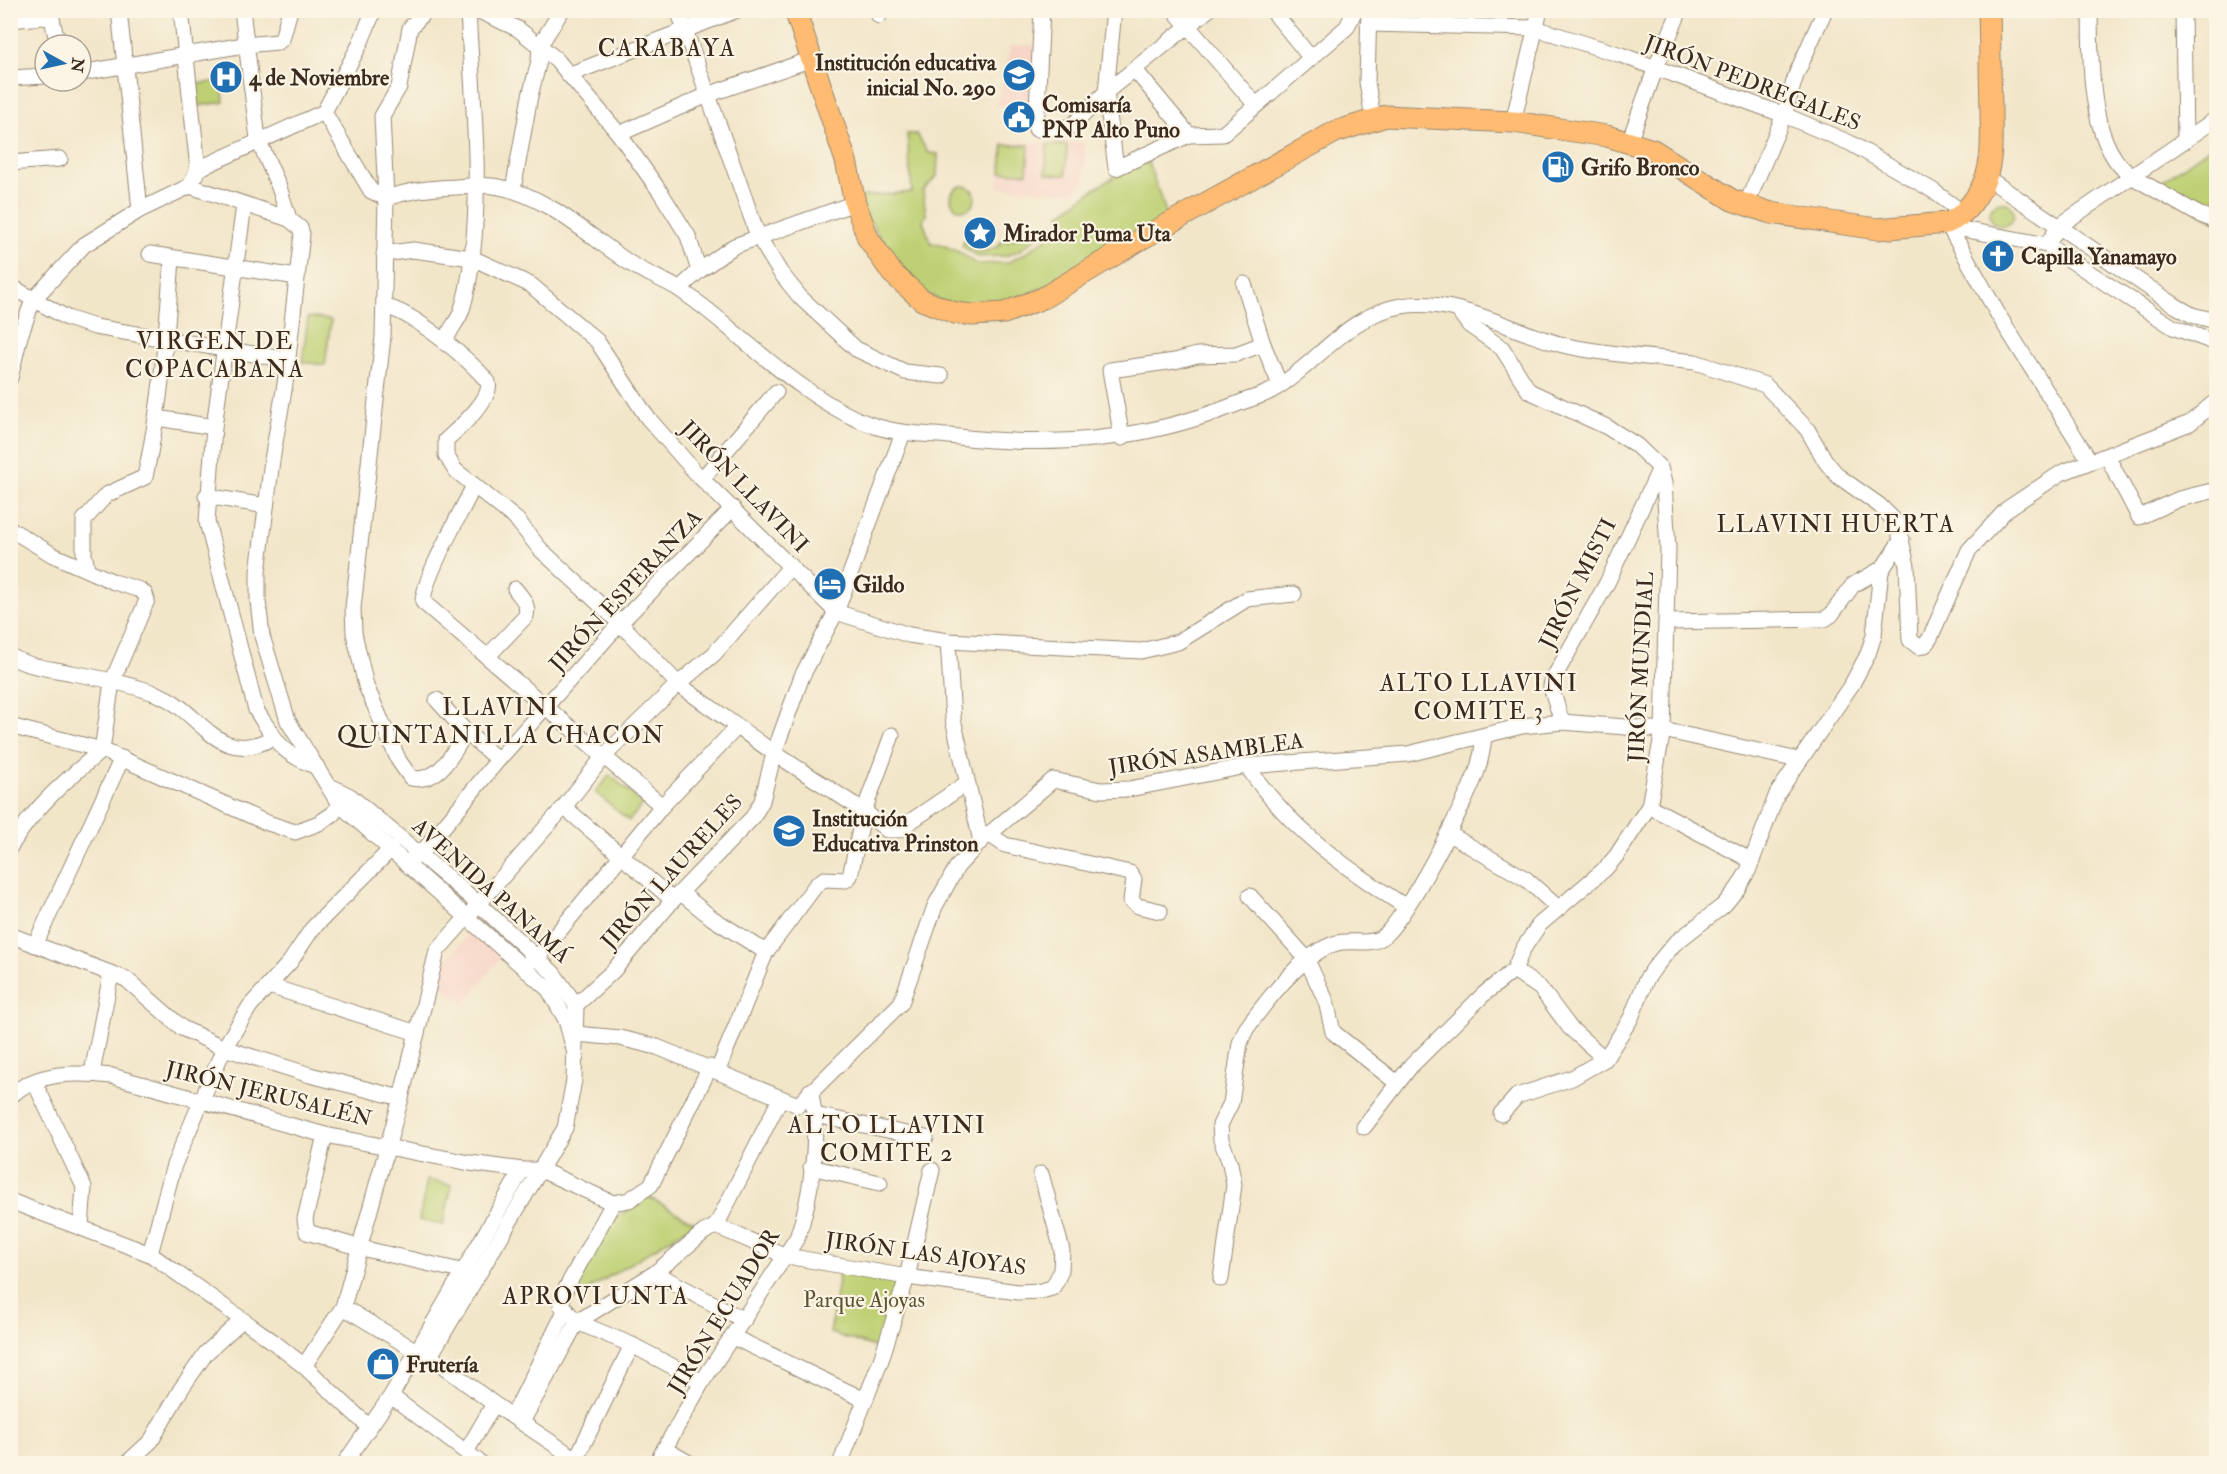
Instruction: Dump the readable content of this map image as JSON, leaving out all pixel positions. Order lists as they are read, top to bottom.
{
  "streets": {
    "street": [
      "JIRÓN PEDREGALES",
      "JIRÓN LLAVINI",
      "JIRÓN MISTI",
      "JIRÓN ESPERANZA",
      "JIRÓN MUNDIAL",
      "JIRÓN ASAMBLEA",
      "JIRÓN LAURELES",
      "AVENIDA PANAMÁ",
      "JIRÓN JERUSALÉN",
      "JIRÓN LAS AJOYAS",
      "JIRÓN ECUADOR"
    ]
  },
  "crossings": [
    ["JIRÓN LLAVINI", "JIRÓN ESPERANZA"],
    ["JIRÓN LLAVINI", "JIRÓN LAURELES"],
    ["JIRÓN MISTI", "JIRÓN MUNDIAL"],
    ["JIRÓN MISTI", "JIRÓN ASAMBLEA"],
    ["JIRÓN ESPERANZA", "AVENIDA PANAMÁ"],
    ["JIRÓN MUNDIAL", "JIRÓN ASAMBLEA"],
    ["JIRÓN LAURELES", "AVENIDA PANAMÁ"],
    ["AVENIDA PANAMÁ", "JIRÓN JERUSALÉN"],
    ["JIRÓN LAS AJOYAS", "JIRÓN ECUADOR"]
  ],
  "districts": [
    "CARABAYA",
    "VIRGEN DE COPACABANA",
    "LLAVINI HUERTA",
    "ALTO LLAVINI COMITE 3",
    "LLAVINI QUINTANILLA CHACON",
    "ALTO LLAVINI COMITE 2",
    "APROVI UNTA"
  ],
  "parks": ["Parque Ajoyas"],
  "places": {
    "school or university": ["Institución educativa inicial No. 290", "Institución Educativa Prinston"],
    "hospital": ["4 de Noviembre"],
    "public building": ["Comisaría PNP Alto Puno"],
    "fuel station": ["Grifo Bronco"],
    "place": ["Mirador Puma Uta"],
    "church": ["Capilla Yanamayo"],
    "hotel": ["Gildo"],
    "shop": ["Frutería"]
  },
  "north": "right"
}
